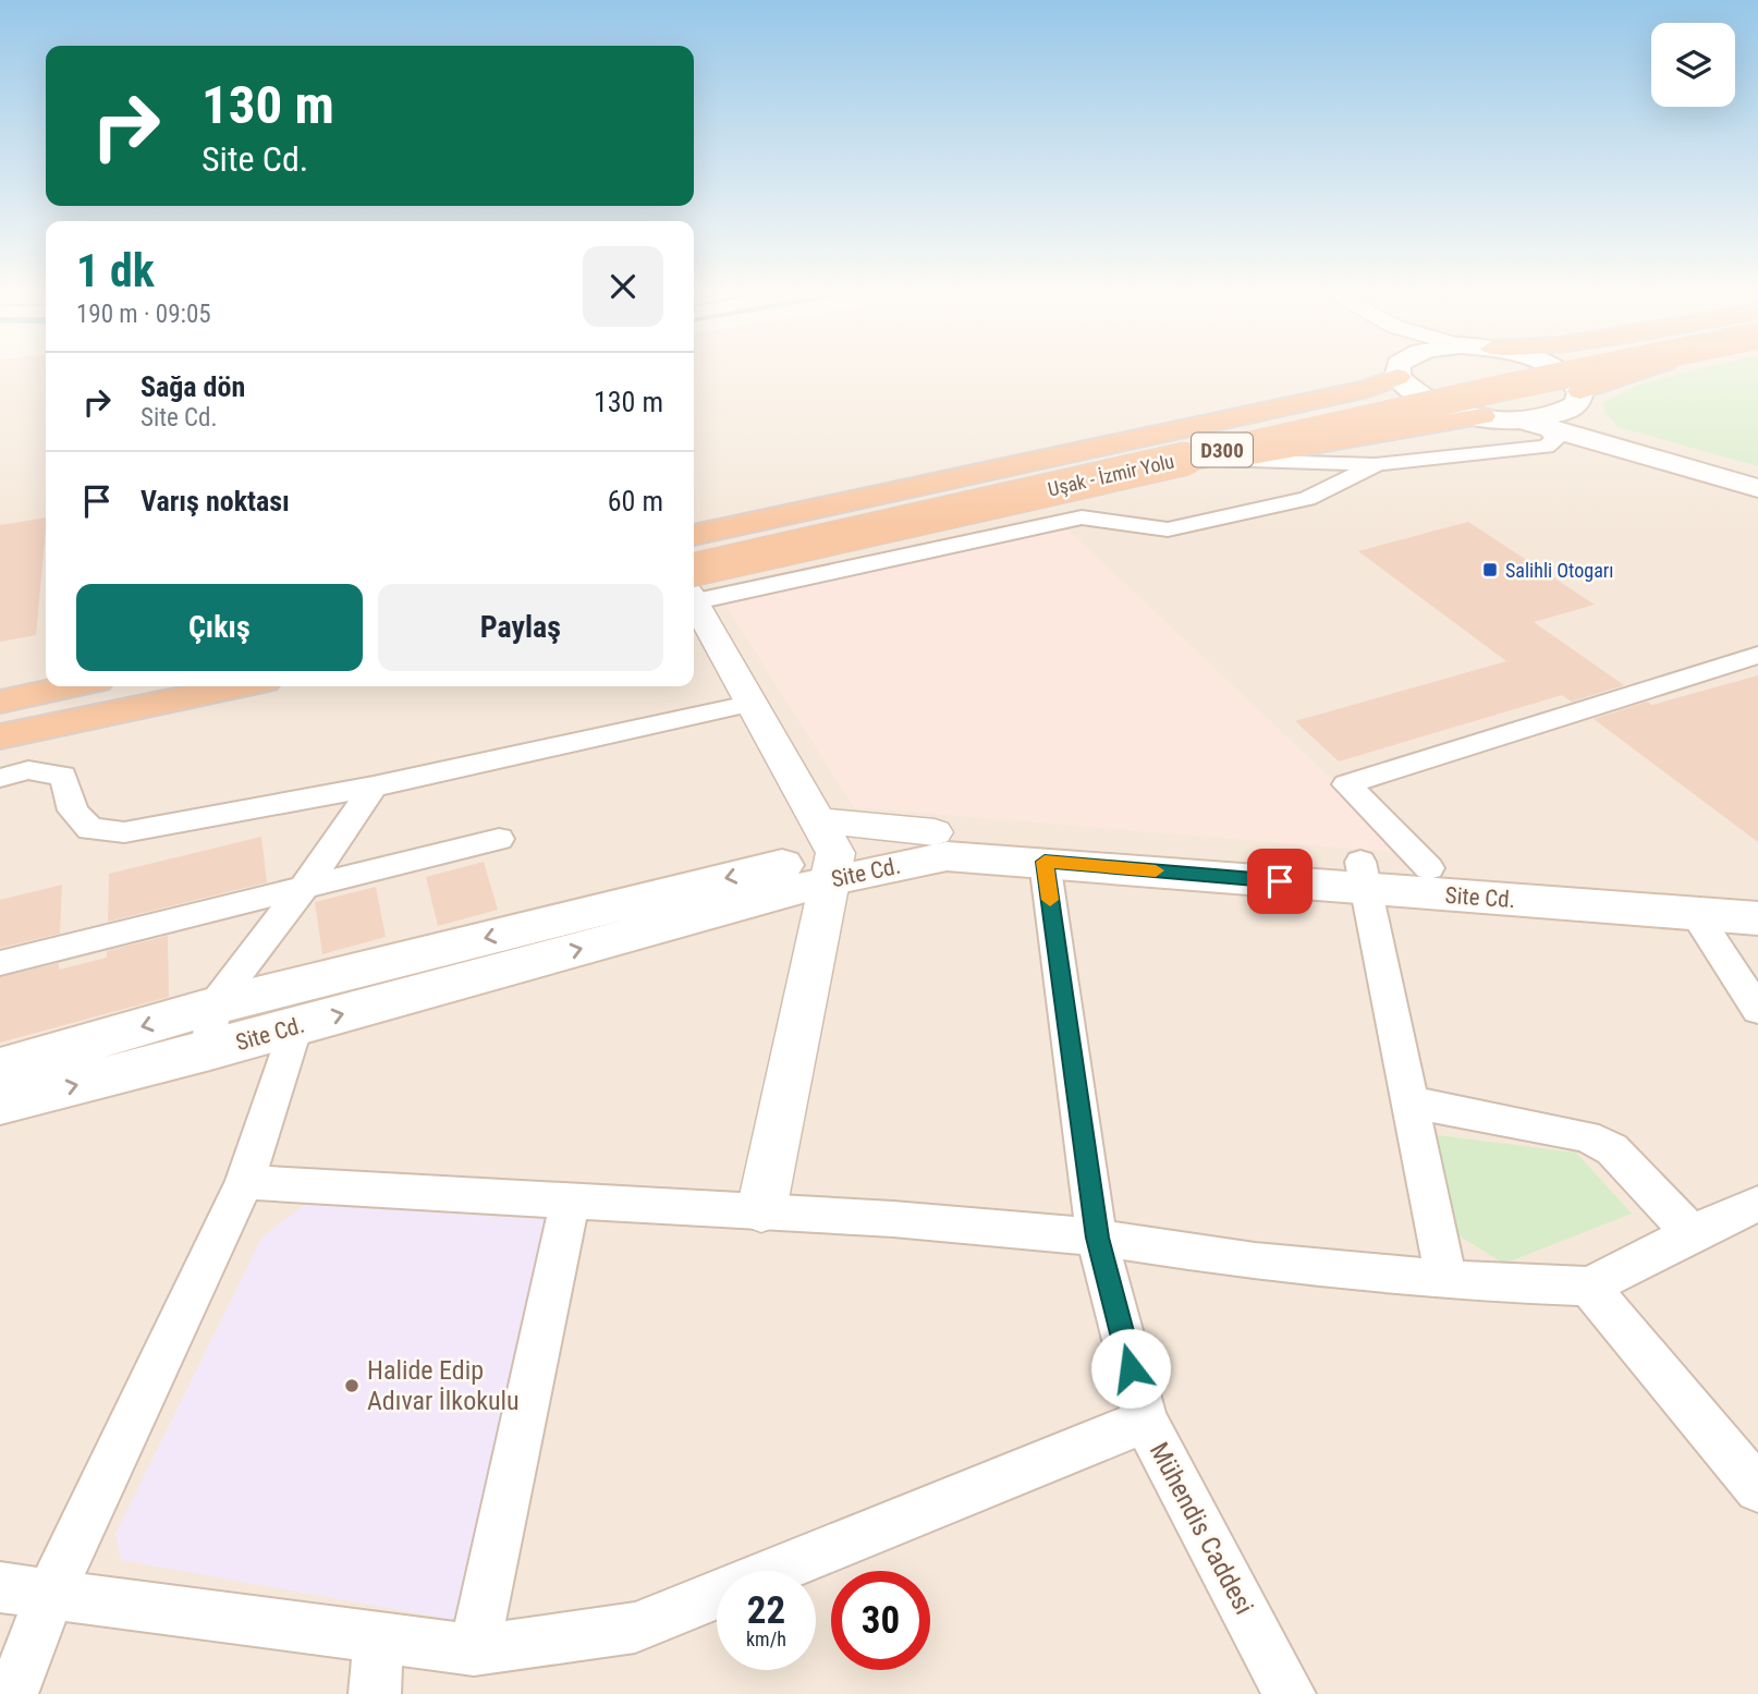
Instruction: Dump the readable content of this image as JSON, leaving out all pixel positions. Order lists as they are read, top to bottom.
{
  "streets": {
    "highway": ["D300", "Uşak - İzmir Yolu"],
    "main road": ["Site Cd."],
    "street": ["Mühendis Caddesi"]
  },
  "crossings": [
    ["Site Cd.", "Mühendis Caddesi"]
  ],
  "places": {
    "transit": ["Salihli Otogarı"],
    "other": ["Halide Edip Adıvar İlkokulu"]
  },
  "page": {
    "turn": ["130 m", "Site Cd."],
    "heading": ["1 dk", "190 m · 09:05"],
    "list": [
      {
        "name": "Sağa dön",
        "note": "Site Cd.",
        "value": "130 m"
      },
      {
        "name": "Varış noktası",
        "value": "60 m"
      }
    ],
    "buttons": ["Çıkış", "Paylaş"],
    "speed": "22 km/h",
    "limit": "30"
  }
}
